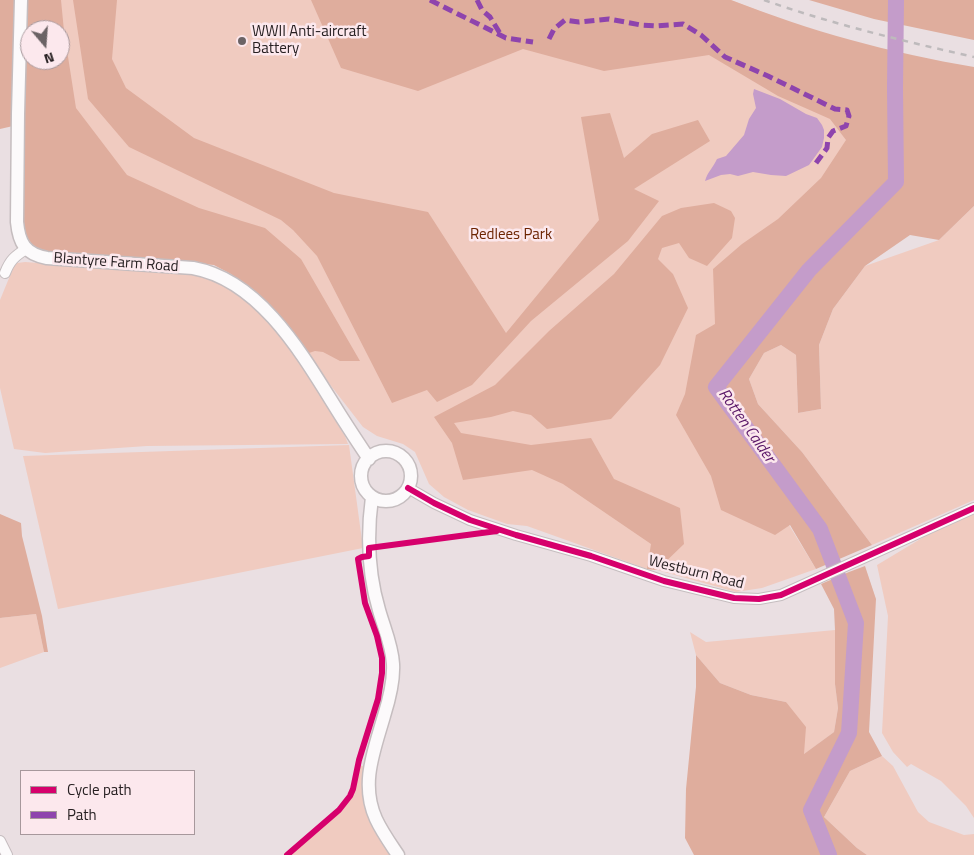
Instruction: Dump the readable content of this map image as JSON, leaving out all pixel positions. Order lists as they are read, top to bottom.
{
  "streets": {
    "main road": ["Blantyre Farm Road"],
    "street": ["Westburn Road"]
  },
  "crossings": [
    ["Blantyre Farm Road", "Westburn Road"]
  ],
  "water": ["Rotten Calder"],
  "parks": ["Redlees Park"],
  "places": ["WWII Anti-aircraft Battery"],
  "legend": ["Cycle path", "Path"],
  "north": "bottom"
}
